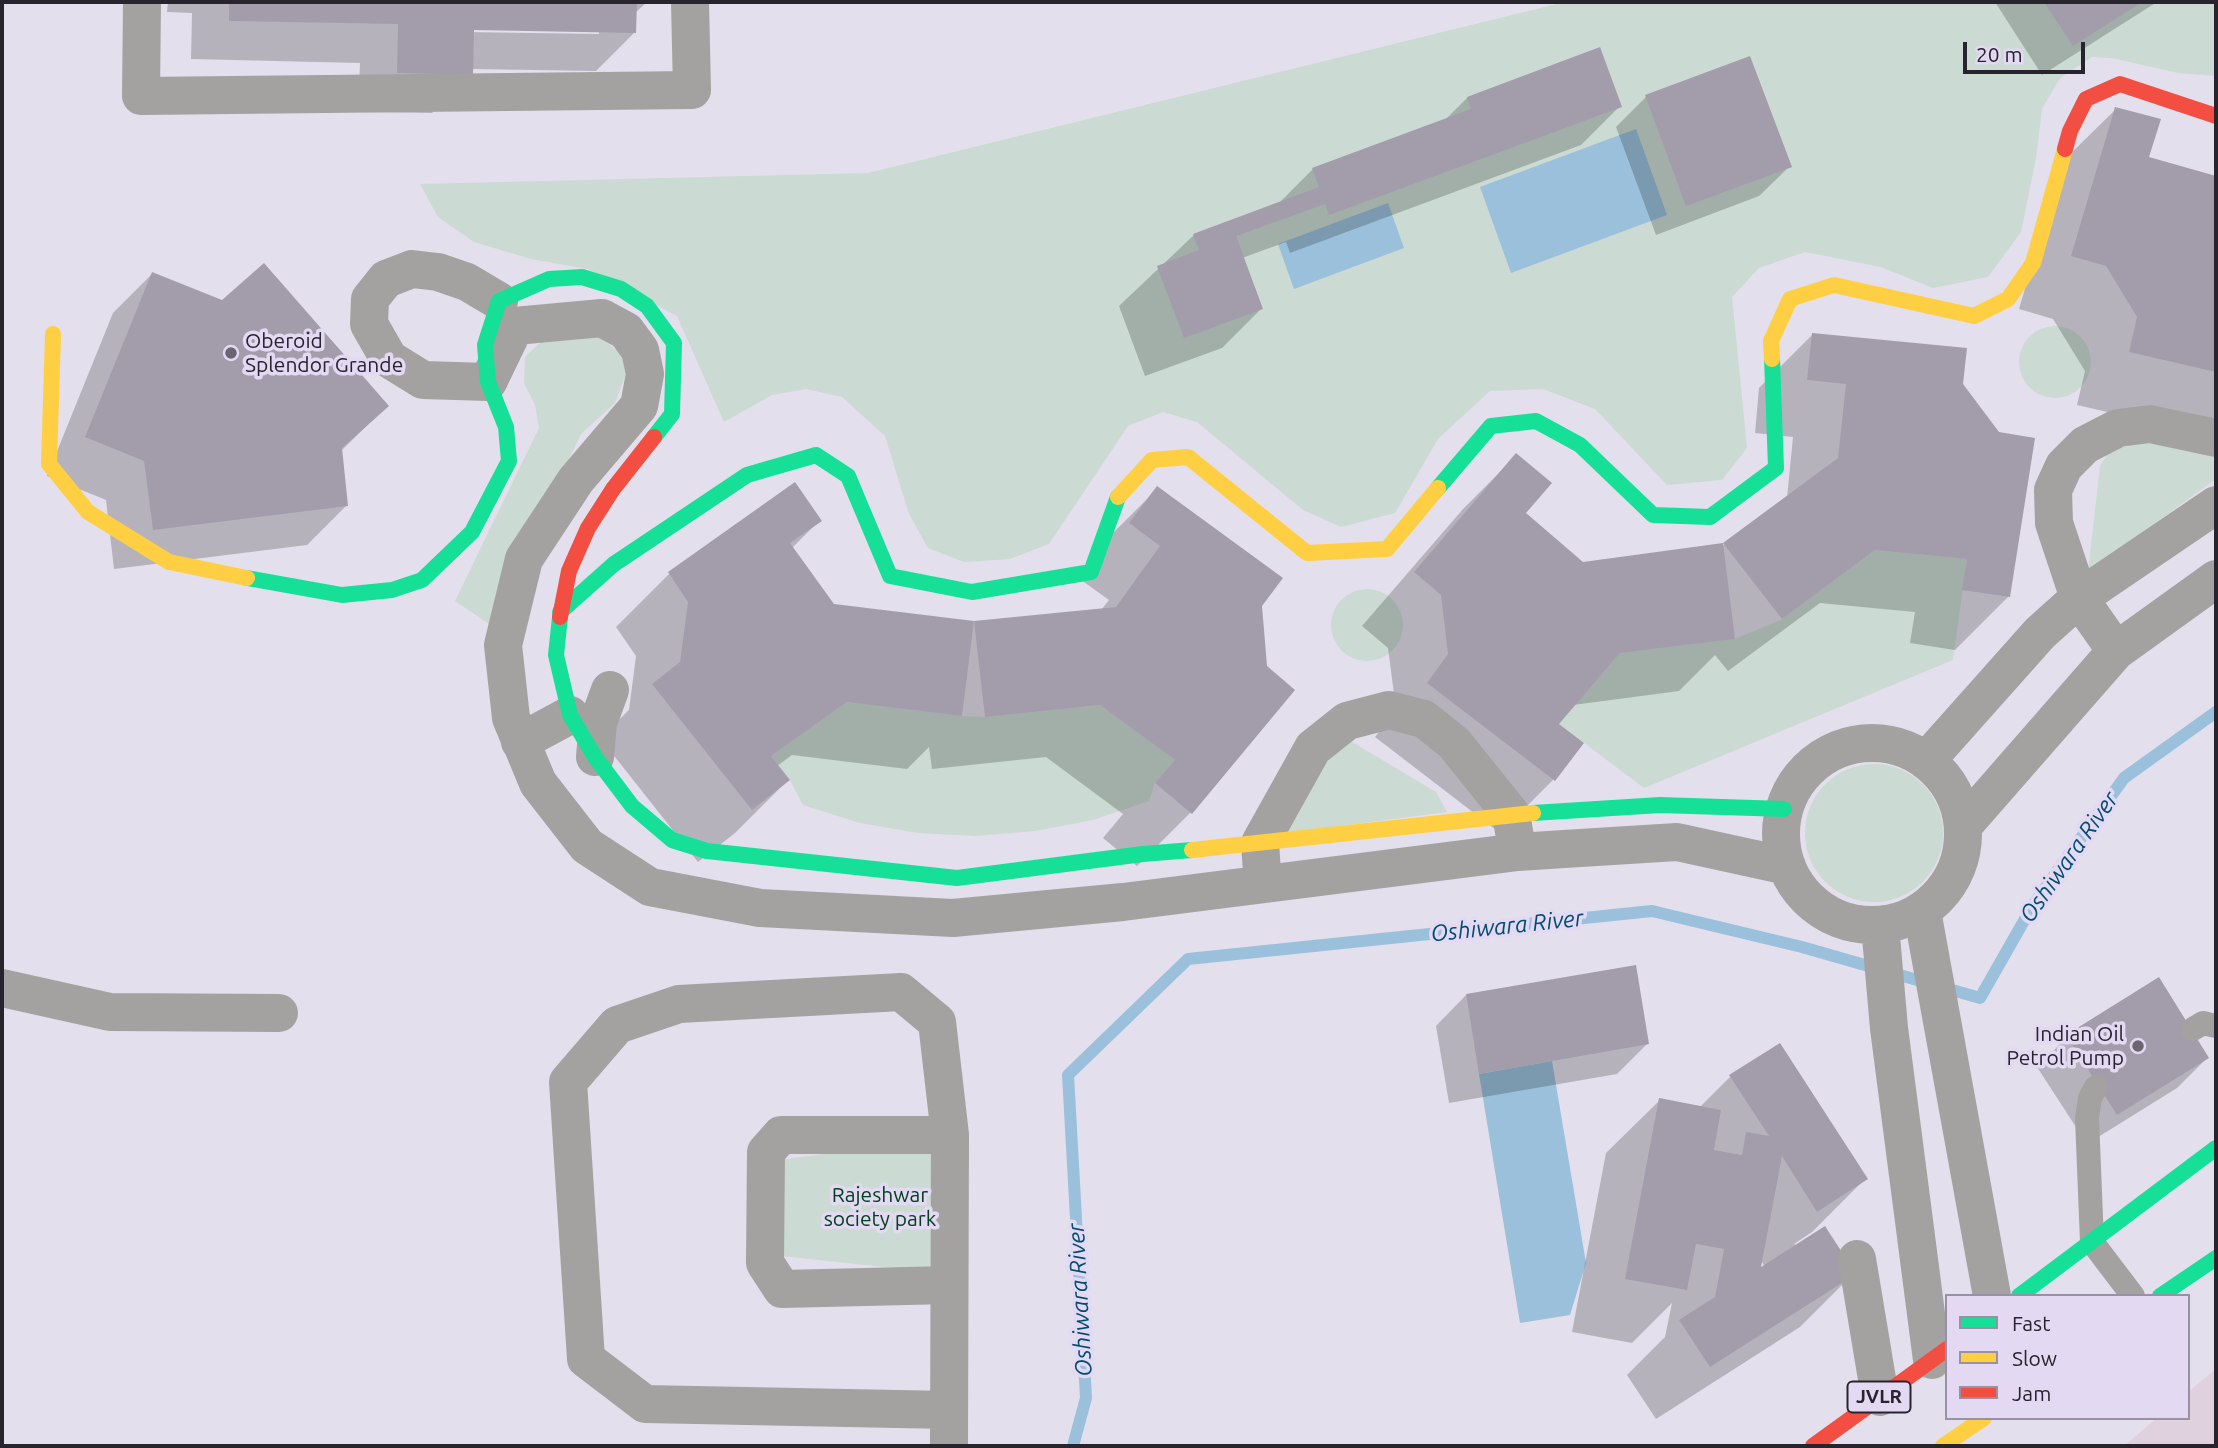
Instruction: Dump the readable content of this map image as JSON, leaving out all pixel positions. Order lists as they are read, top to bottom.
{
  "streets": {
    "street": ["JVLR"]
  },
  "water": ["Oshiwara River"],
  "parks": ["Rajeshwar society park"],
  "places": ["Oberoid Splendor Grande", "Indian Oil Petrol Pump"],
  "legend": ["Fast", "Slow", "Jam"],
  "scale_bar": "20 m"
}
